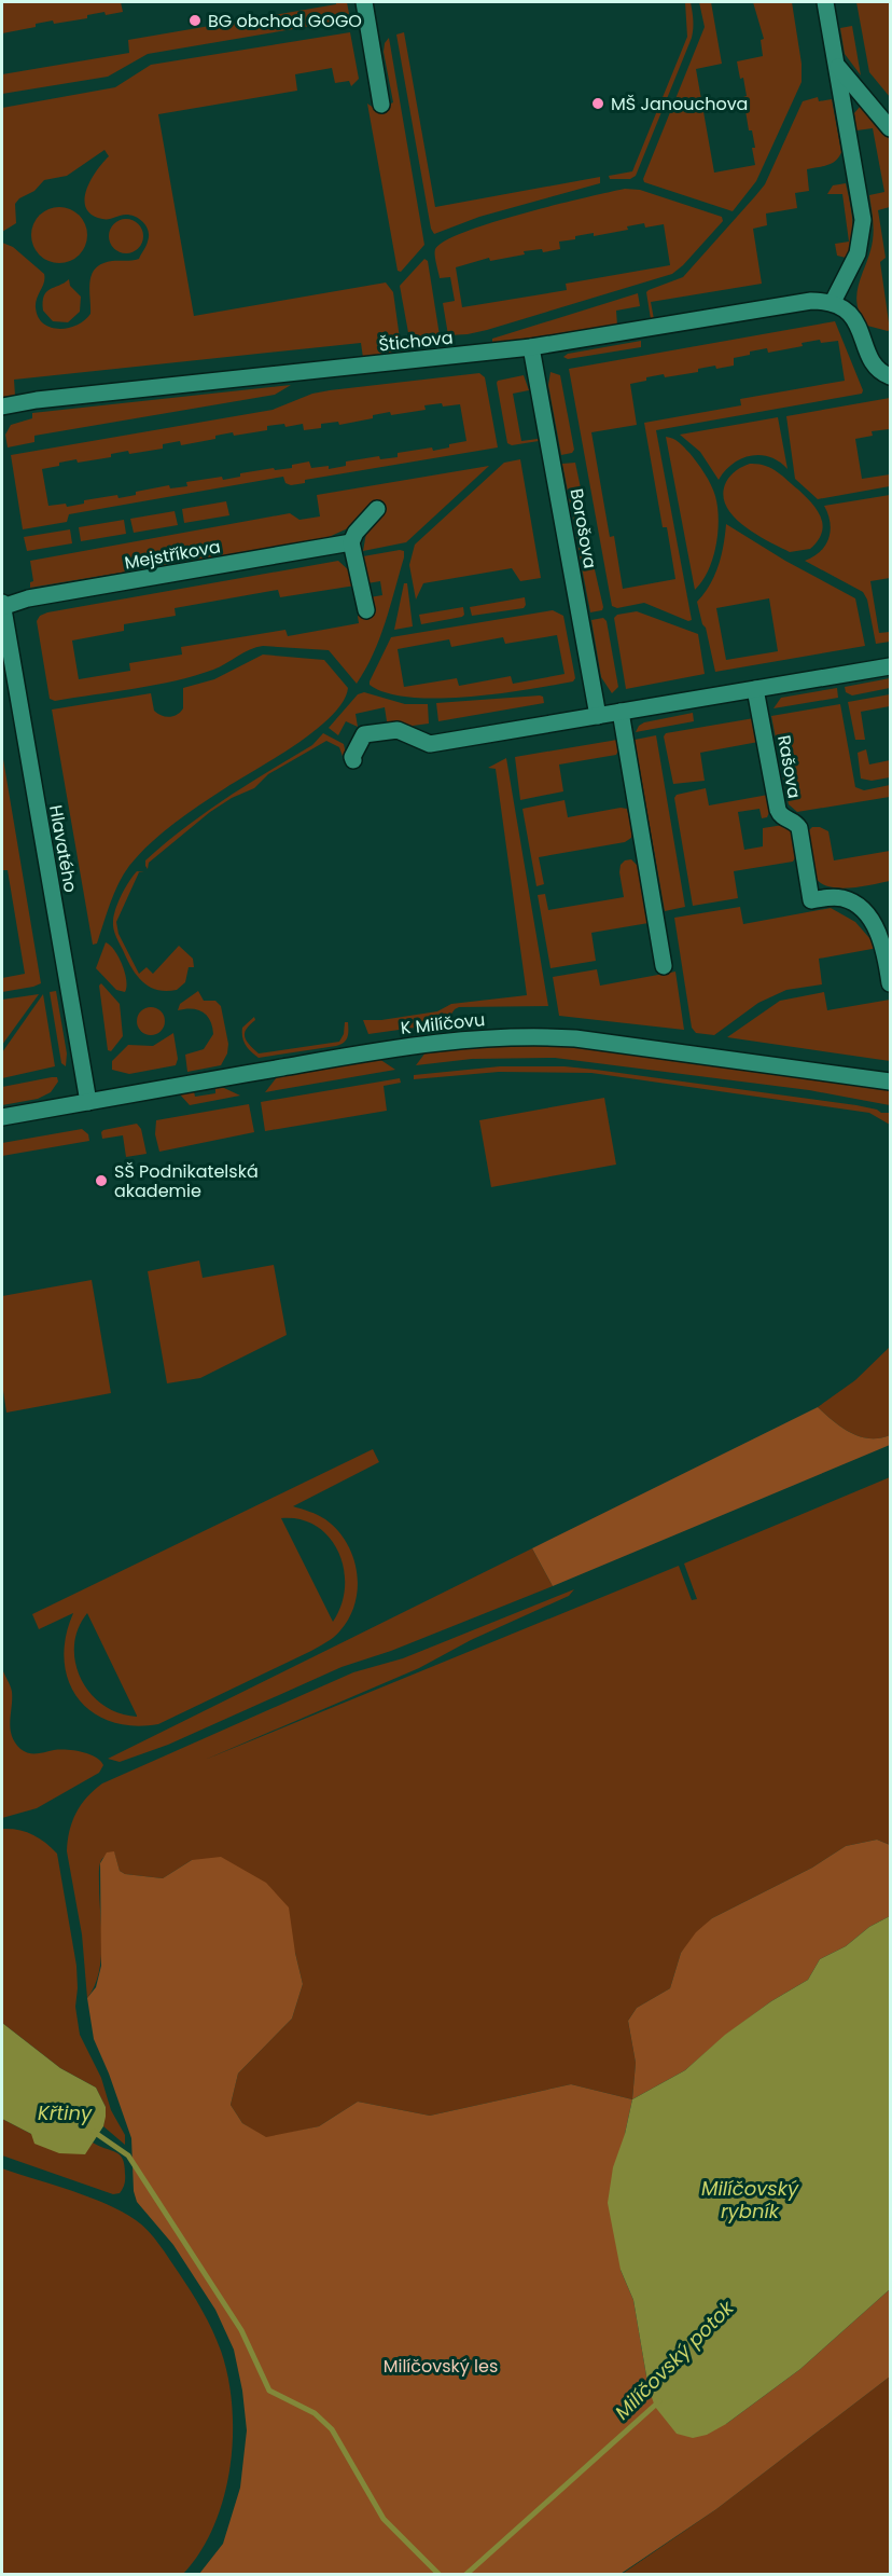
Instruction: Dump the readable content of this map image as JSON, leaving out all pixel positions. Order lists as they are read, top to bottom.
{
  "streets": {
    "street": [
      "Štichova",
      "Borošova",
      "Mejstříkova",
      "Rašova",
      "Hlavatého",
      "K Milíčovu"
    ]
  },
  "crossings": [
    ["Štichova", "Borošova"],
    ["Mejstříkova", "Hlavatého"],
    ["Hlavatého", "K Milíčovu"]
  ],
  "water": ["Křtiny", "Milíčovský rybník", "Milíčovský potok"],
  "parks": ["Milíčovský les"],
  "places": ["BG obchod GOGO", "MŠ Janouchova", "SŠ Podnikatelská akademie"]
}
